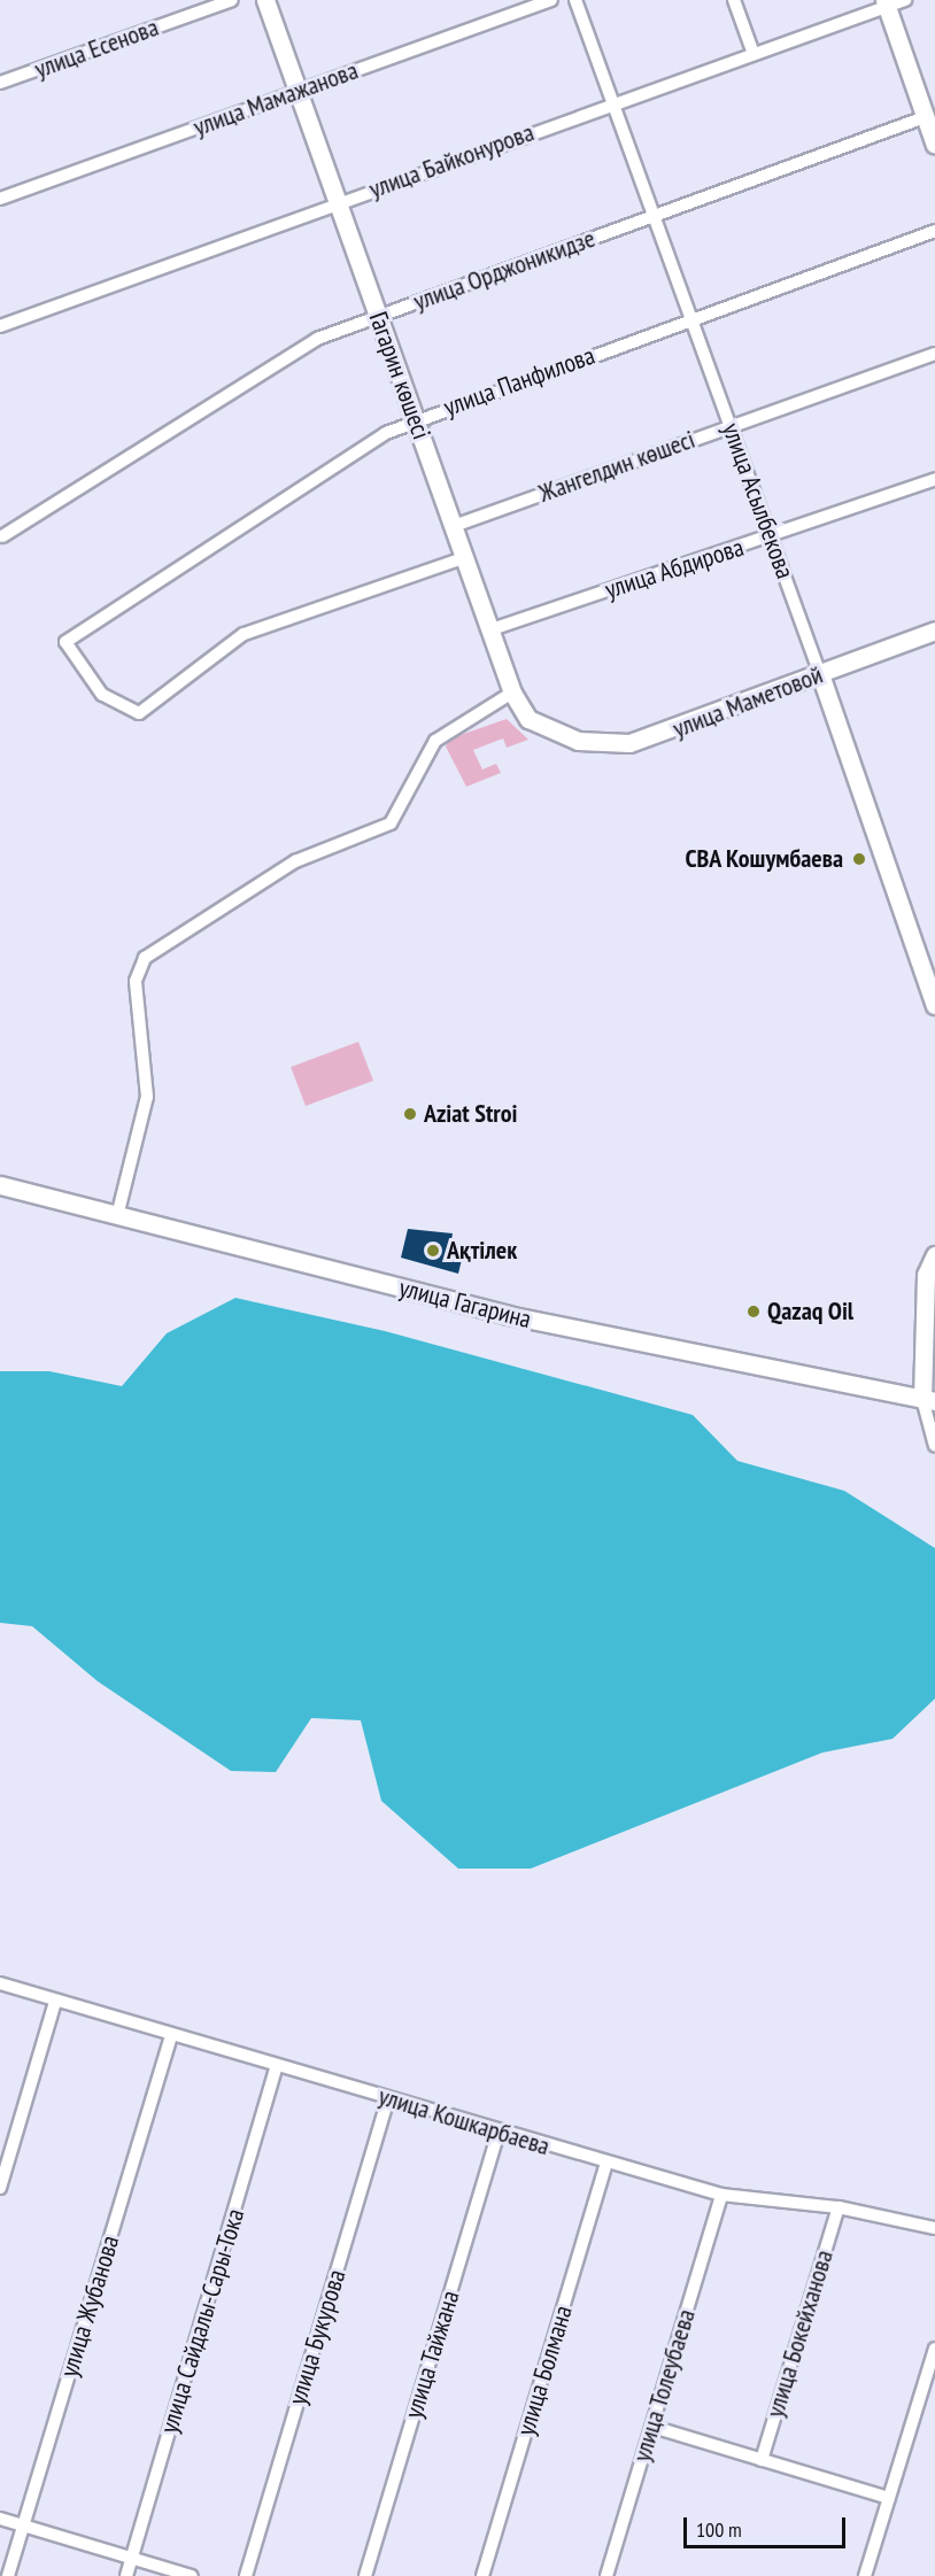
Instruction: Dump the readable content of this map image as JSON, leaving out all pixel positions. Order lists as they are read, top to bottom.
{
  "streets": {
    "street": [
      "улица Есенова",
      "улица Мамажанова",
      "улица Байконурова",
      "улица Орджоникидзе",
      "Гагарин көшесі",
      "улица Панфилова",
      "Жангелдин көшесі",
      "улица Асылбекова",
      "улица Абдирова",
      "улица Маметовой",
      "улица Гагарина",
      "улица Кошкарбаева",
      "улица Жубанова",
      "улица Сайдалы-Сары-Тока",
      "улица Бокейханова",
      "улица Букурова",
      "улица Тайжана",
      "улица Болмана",
      "улица Толеубаева"
    ]
  },
  "crossings": [
    ["улица Мамажанова", "Гагарин көшесі"],
    ["улица Байконурова", "Гагарин көшесі"],
    ["улица Байконурова", "улица Асылбекова"],
    ["улица Орджоникидзе", "Гагарин көшесі"],
    ["улица Орджоникидзе", "улица Асылбекова"],
    ["Гагарин көшесі", "улица Панфилова"],
    ["Гагарин көшесі", "Жангелдин көшесі"],
    ["Гагарин көшесі", "улица Абдирова"],
    ["Гагарин көшесі", "улица Маметовой"],
    ["улица Панфилова", "улица Асылбекова"],
    ["Жангелдин көшесі", "улица Асылбекова"],
    ["улица Асылбекова", "улица Абдирова"],
    ["улица Асылбекова", "улица Маметовой"],
    ["улица Кошкарбаева", "улица Жубанова"],
    ["улица Кошкарбаева", "улица Сайдалы-Сары-Тока"],
    ["улица Кошкарбаева", "улица Бокейханова"],
    ["улица Кошкарбаева", "улица Букурова"],
    ["улица Кошкарбаева", "улица Тайжана"],
    ["улица Кошкарбаева", "улица Болмана"],
    ["улица Кошкарбаева", "улица Толеубаева"]
  ],
  "places": [
    "СВА Кошумбаева",
    "Aziat Stroi",
    "Ақтілек",
    "Qazaq Oil"
  ],
  "scale_bar": "100 m"
}
